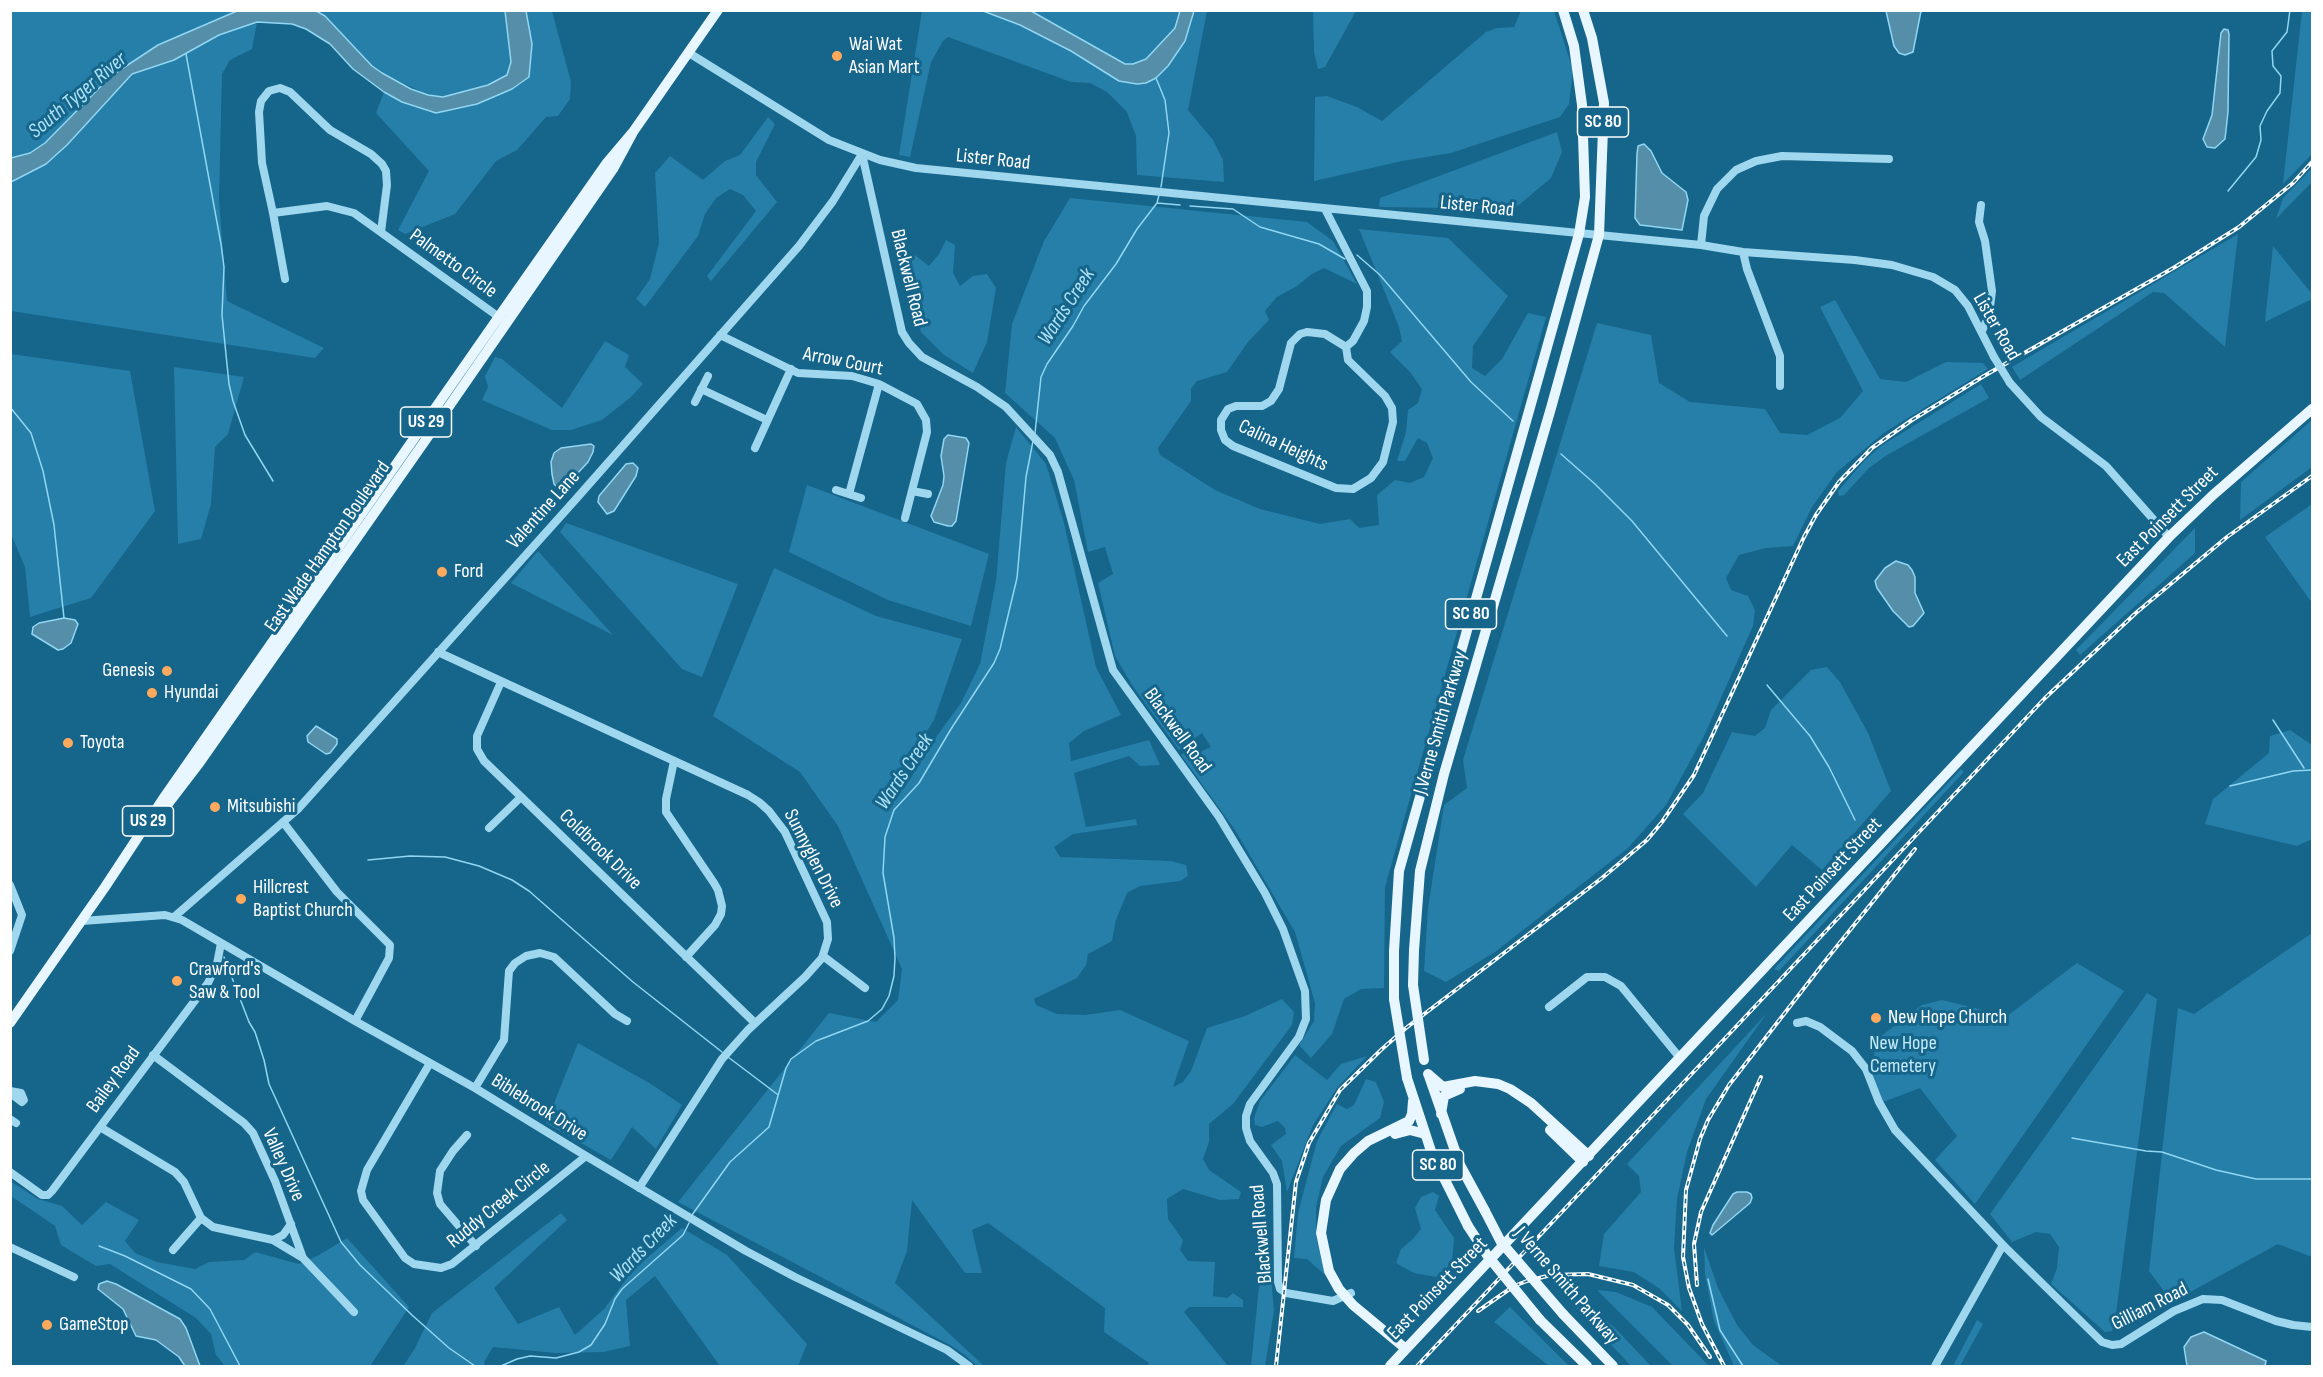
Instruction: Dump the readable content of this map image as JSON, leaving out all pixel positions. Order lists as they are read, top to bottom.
{
  "streets": {
    "main road": [
      "SC 80",
      "US 29",
      "East Poinsett Street",
      "East Wade Hampton Boulevard",
      "J Verne Smith Parkway"
    ],
    "street": [
      "Lister Road",
      "Palmetto Circle",
      "Blackwell Road",
      "Arrow Court",
      "Calina Heights",
      "Valentine Lane",
      "Coldbrook Drive",
      "Sunnyglen Drive",
      "Bailey Road",
      "Biblebrook Drive",
      "Valley Drive",
      "Ruddy Creek Circle",
      "Gilliam Road"
    ]
  },
  "crossings": [
    ["Lister Road", "Blackwell Road"],
    ["Lister Road", "Valentine Lane"],
    ["Lister Road", "East Poinsett Street"],
    ["Lister Road", "East Wade Hampton Boulevard"],
    ["Lister Road", "J Verne Smith Parkway"],
    ["Palmetto Circle", "East Wade Hampton Boulevard"],
    ["Blackwell Road", "Valentine Lane"],
    ["Arrow Court", "Valentine Lane"],
    ["Valentine Lane", "Sunnyglen Drive"],
    ["Valentine Lane", "Biblebrook Drive"],
    ["Coldbrook Drive", "Sunnyglen Drive"],
    ["Bailey Road", "Biblebrook Drive"],
    ["Bailey Road", "Valley Drive"],
    ["Biblebrook Drive", "Ruddy Creek Circle"]
  ],
  "water": ["South Tyger River", "Wards Creek"],
  "parks": ["New Hope Cemetery"],
  "places": [
    "Wai Wat Asian Mart",
    "Ford",
    "Genesis",
    "Hyundai",
    "Toyota",
    "Mitsubishi",
    "Hillcrest Baptist Church",
    "Crawford's Saw & Tool",
    "New Hope Church",
    "GameStop"
  ]
}
